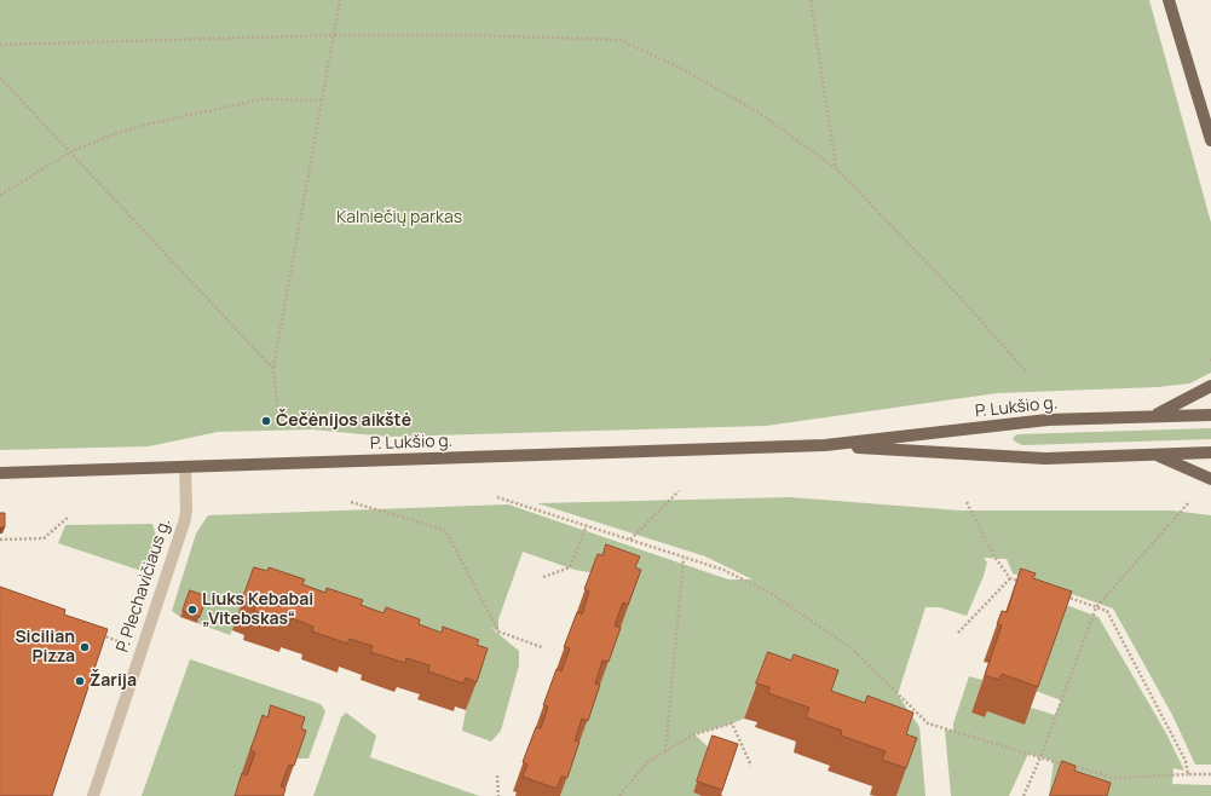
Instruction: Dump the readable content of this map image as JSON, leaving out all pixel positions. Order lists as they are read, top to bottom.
{
  "streets": {
    "main road": ["P. Lukšio g."],
    "street": ["P. Plechavičiaus g."]
  },
  "crossings": [
    ["P. Lukšio g.", "P. Plechavičiaus g."]
  ],
  "parks": ["Kalniečių parkas"],
  "places": [
    "Čečėnijos aikštė",
    "Liuks Kebabai „Vitebskas“",
    "Sicilian Pizza",
    "Žarija"
  ]
}
